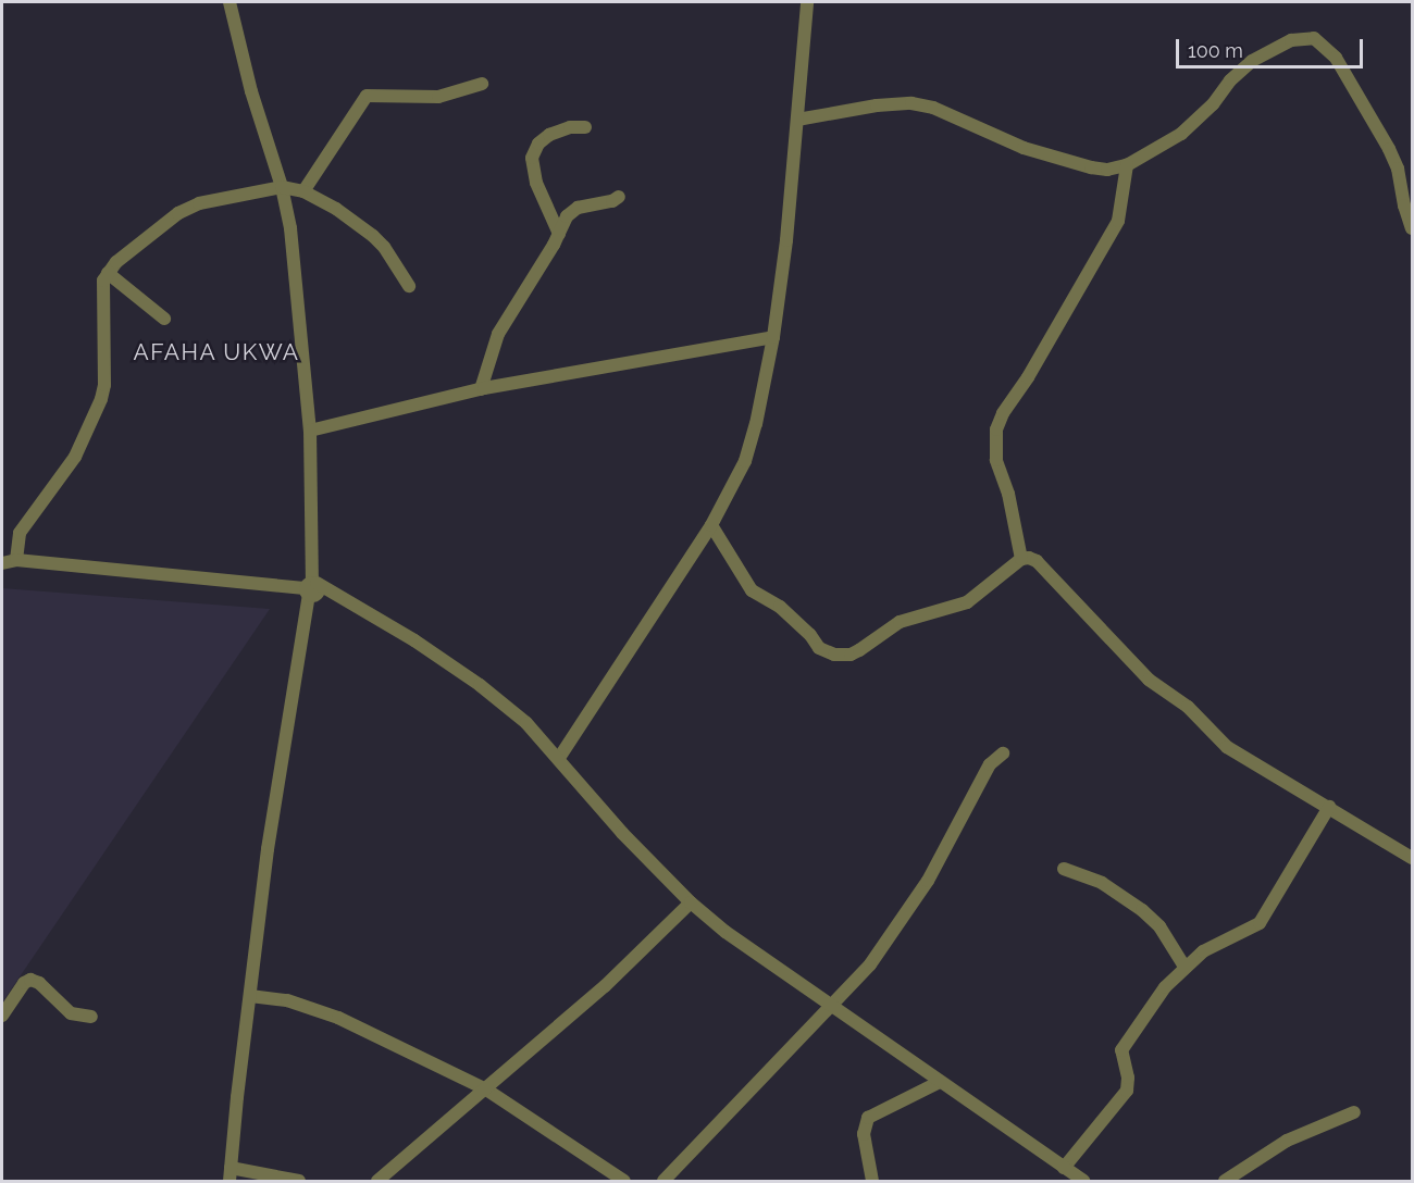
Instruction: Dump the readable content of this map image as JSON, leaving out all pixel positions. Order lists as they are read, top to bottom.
{
  "districts": ["AFAHA UKWA"],
  "scale_bar": "100 m"
}
